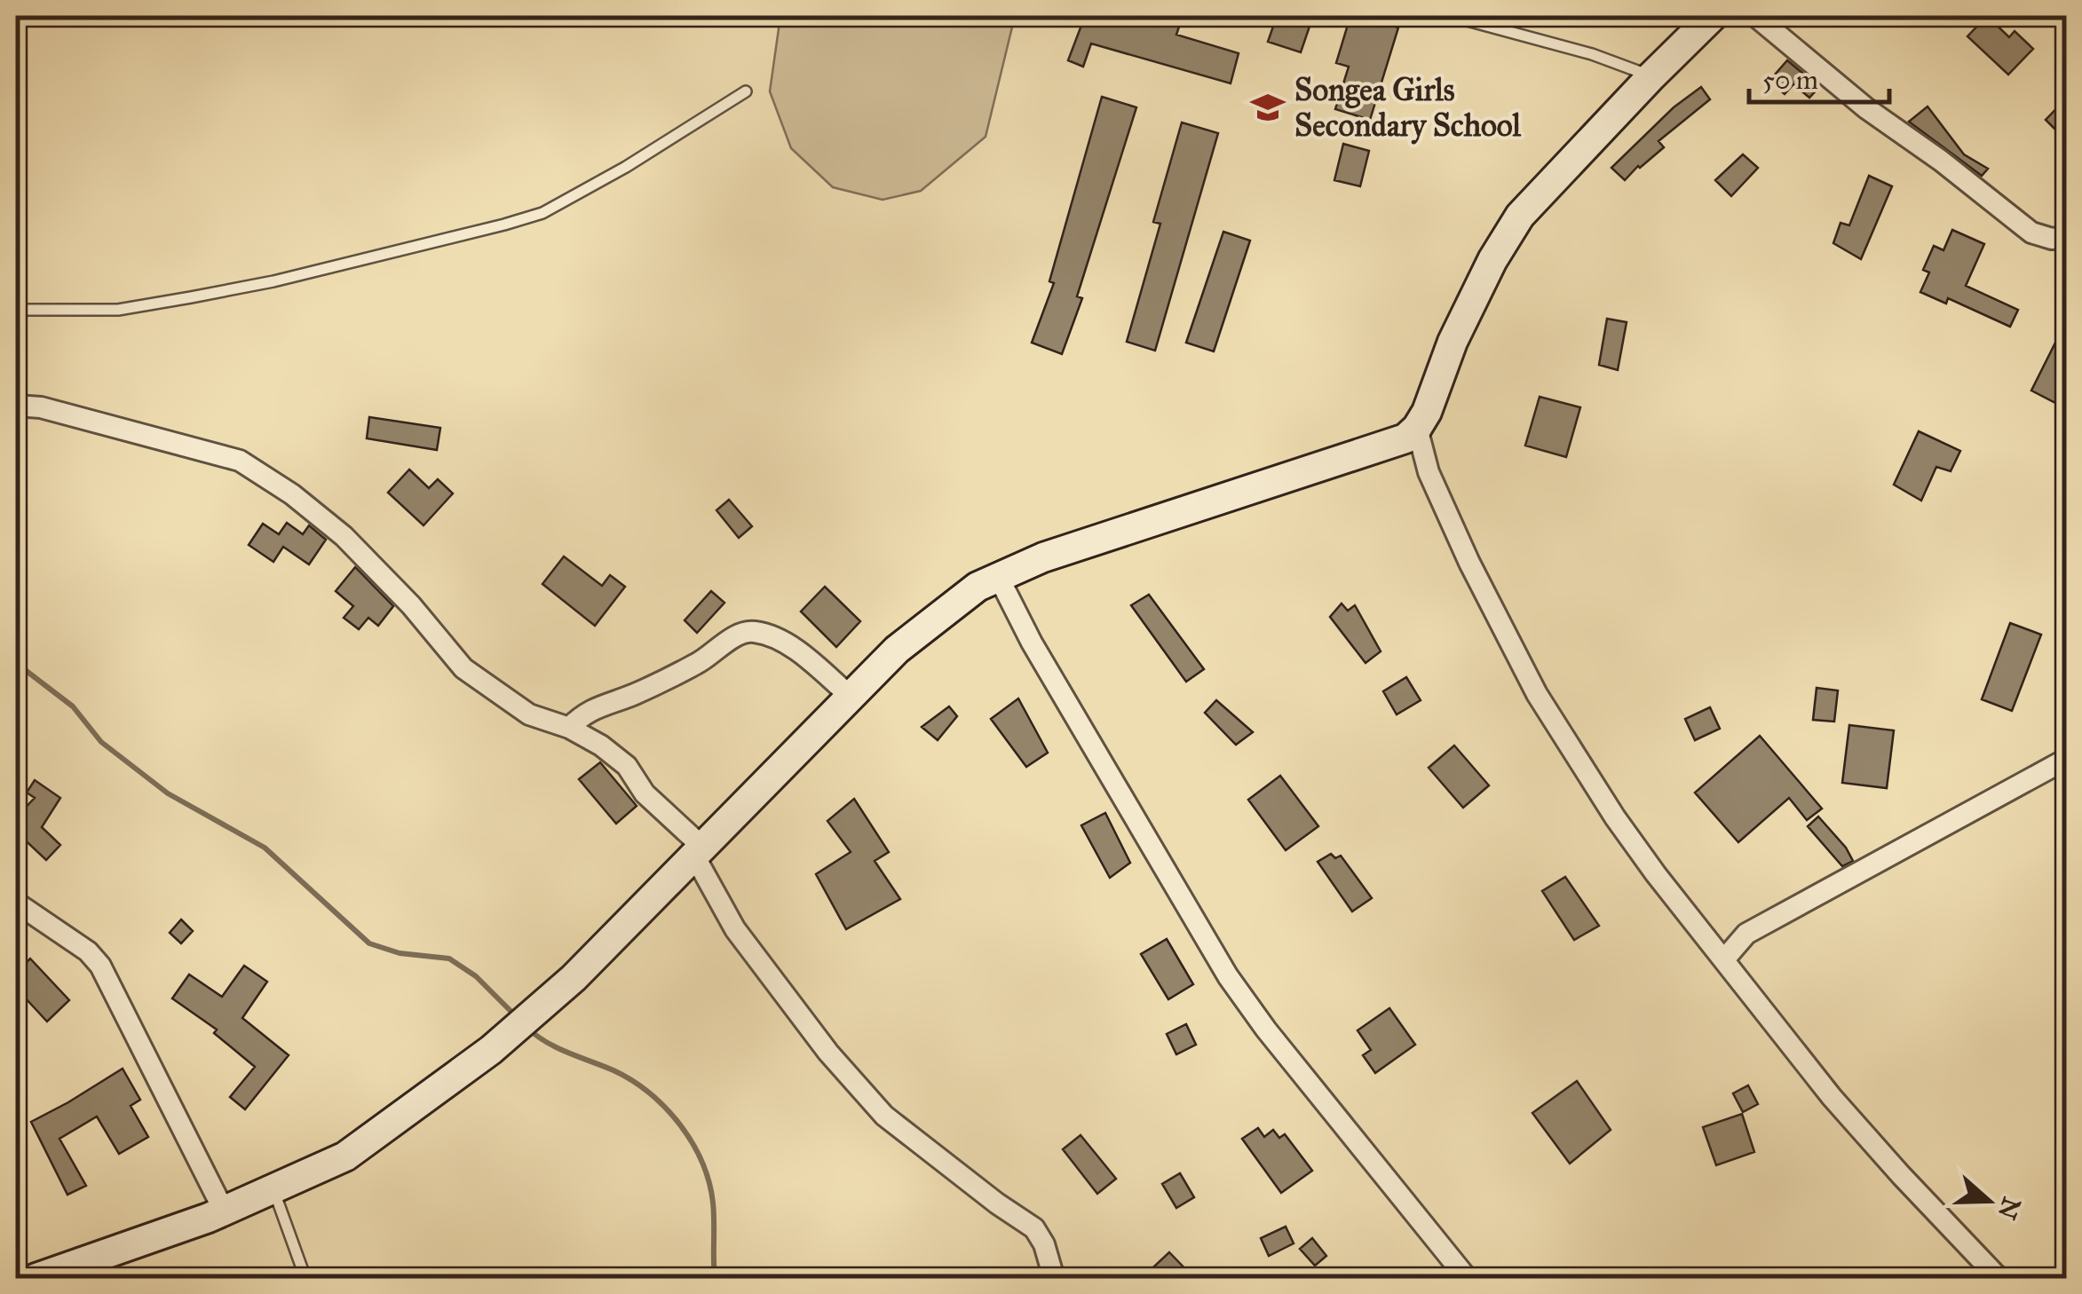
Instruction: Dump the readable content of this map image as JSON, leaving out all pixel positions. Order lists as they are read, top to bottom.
{
  "places": {
    "school or university": ["Songea Girls Secondary School"]
  },
  "scale_bar": "50 m",
  "north": "right"
}
